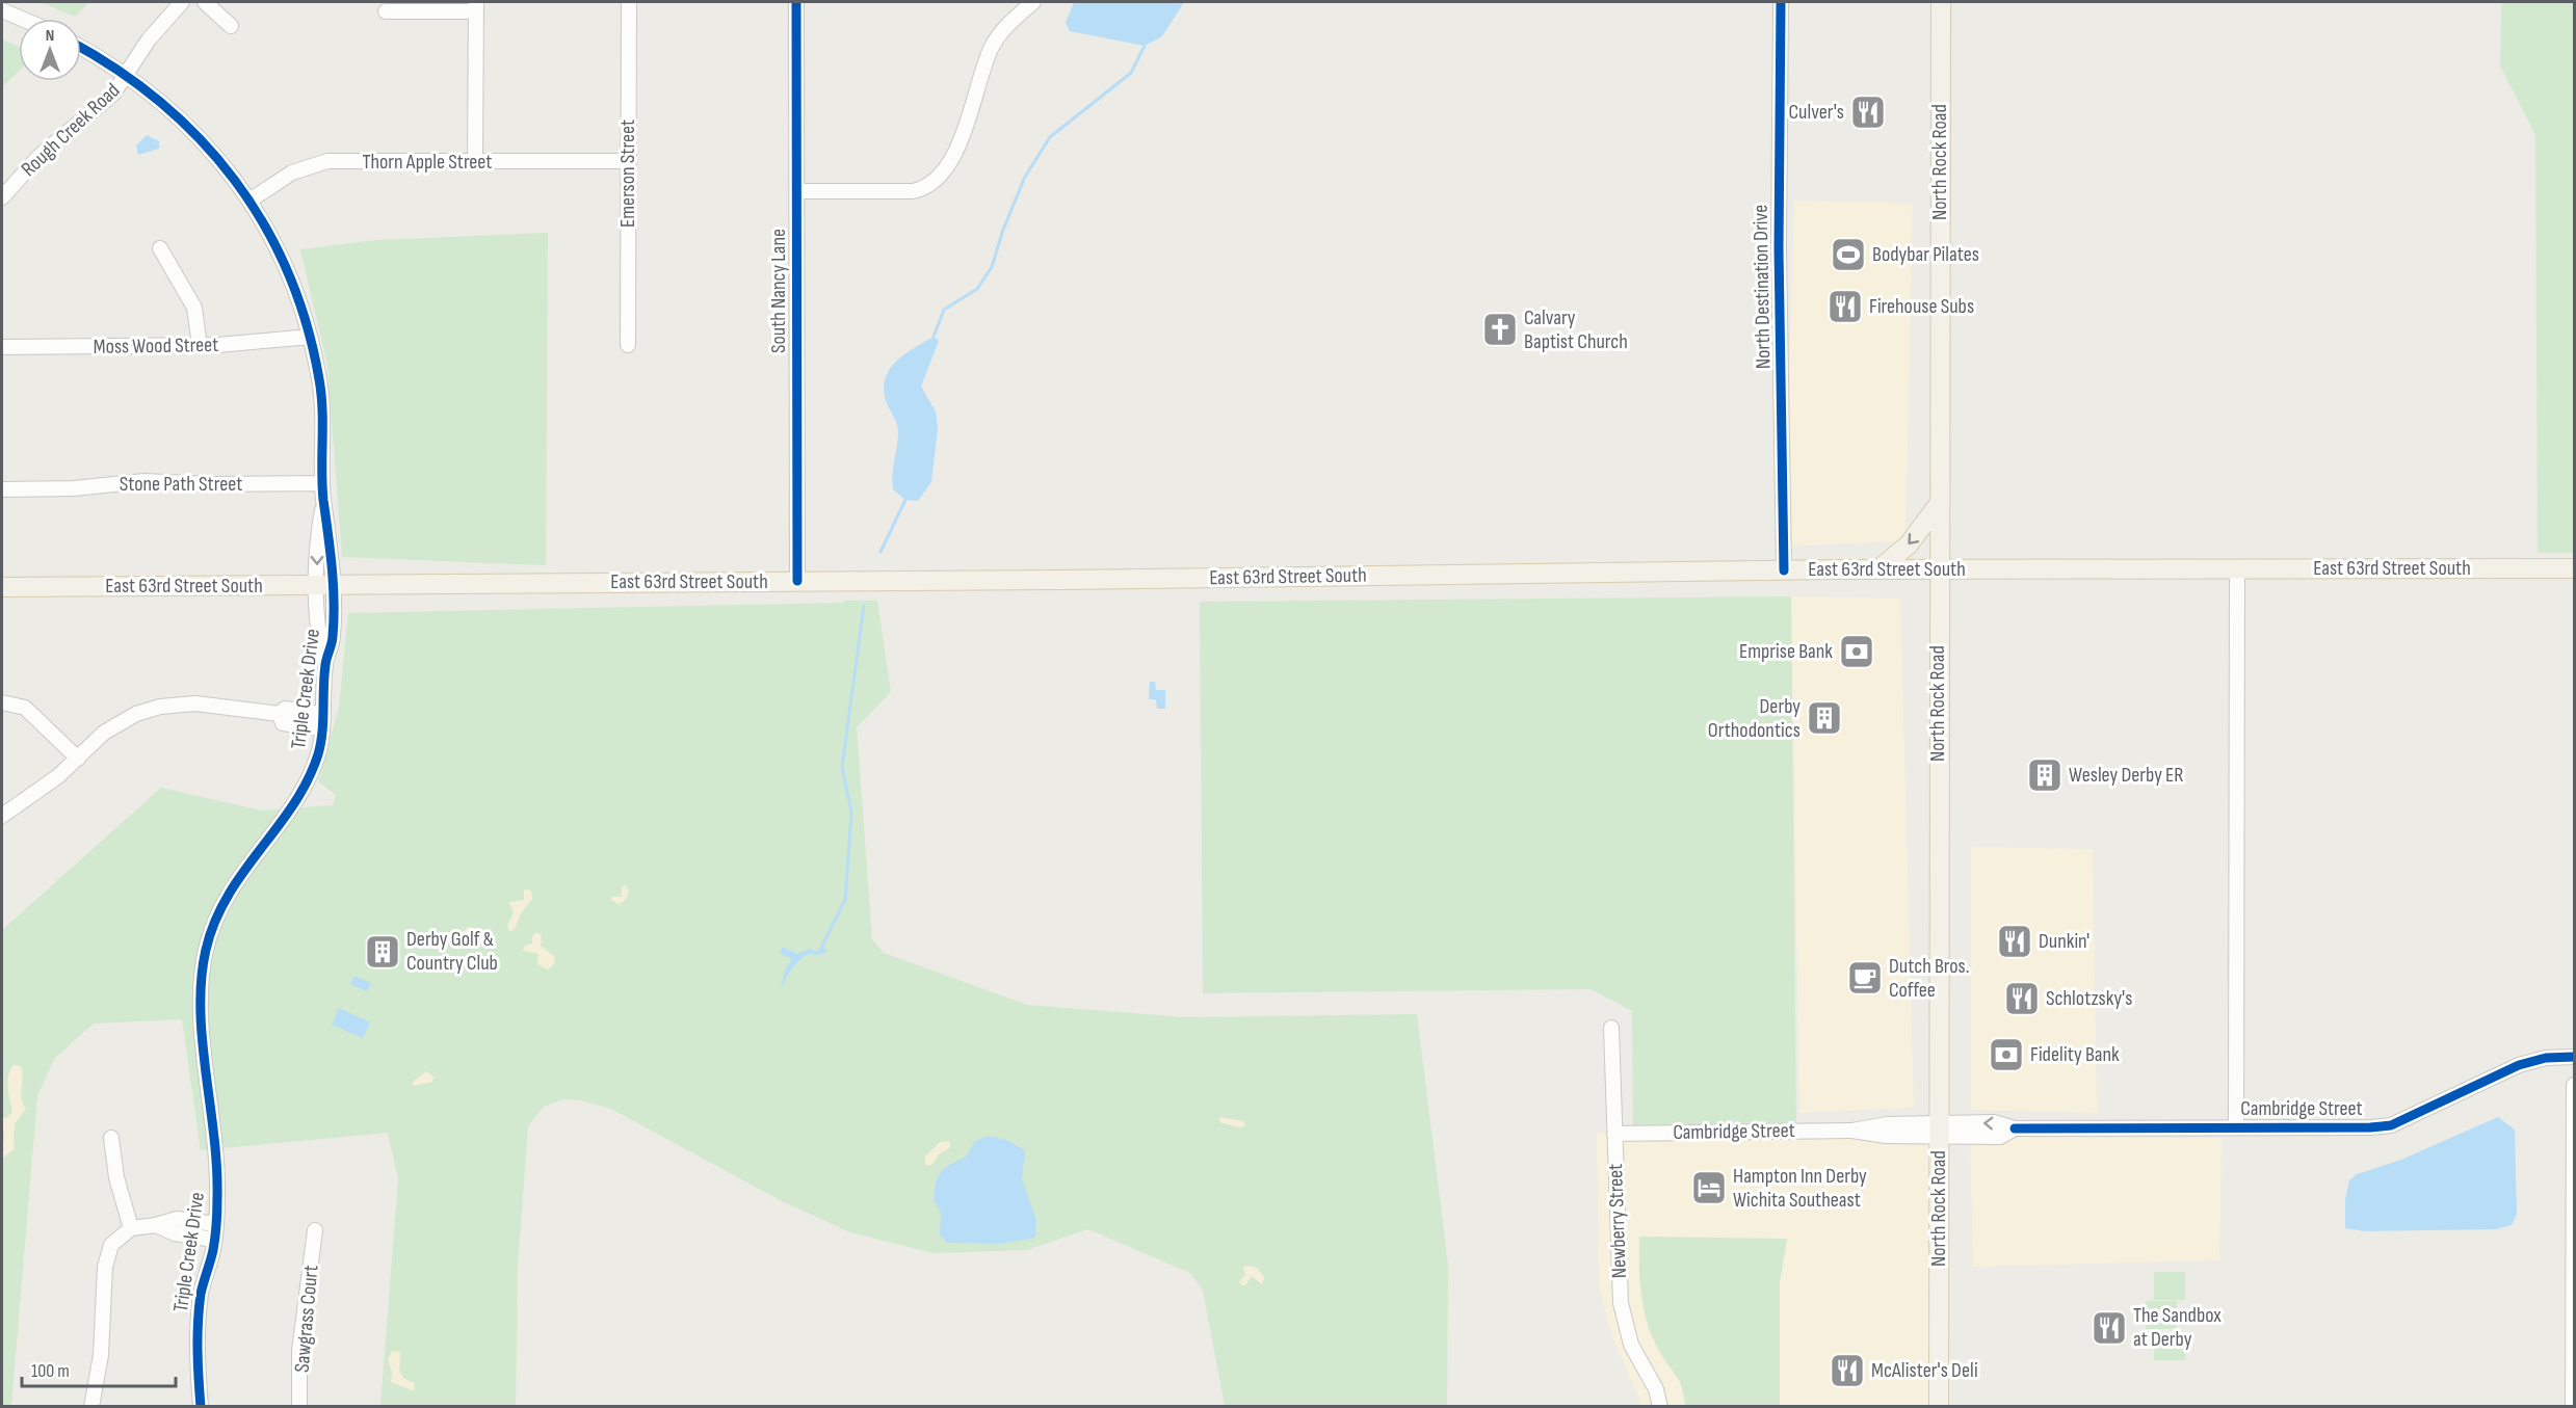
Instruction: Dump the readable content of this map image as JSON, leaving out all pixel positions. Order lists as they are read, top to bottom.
{
  "streets": {
    "main road": ["North Rock Road", "East 63rd Street South"],
    "street": [
      "Rough Creek Road",
      "Thorn Apple Street",
      "Emerson Street",
      "North Destination Drive",
      "South Nancy Lane",
      "Moss Wood Street",
      "Stone Path Street",
      "Triple Creek Drive",
      "Cambridge Street",
      "Newberry Street",
      "Sawgrass Court"
    ]
  },
  "crossings": [
    ["Rough Creek Road", "Triple Creek Drive"],
    ["Thorn Apple Street", "Emerson Street"],
    ["Thorn Apple Street", "Triple Creek Drive"],
    ["North Rock Road", "East 63rd Street South"],
    ["North Rock Road", "Cambridge Street"],
    ["North Destination Drive", "East 63rd Street South"],
    ["South Nancy Lane", "East 63rd Street South"],
    ["Moss Wood Street", "Triple Creek Drive"],
    ["Stone Path Street", "Triple Creek Drive"],
    ["East 63rd Street South", "Triple Creek Drive"],
    ["Cambridge Street", "Newberry Street"]
  ],
  "places": {
    "restaurant": [
      "Culver's",
      "Firehouse Subs",
      "Dunkin'",
      "Schlotzsky's",
      "The Sandbox at Derby",
      "McAlister's Deli"
    ],
    "sports": ["Bodybar Pilates"],
    "church": ["Calvary Baptist Church"],
    "bank": ["Emprise Bank", "Fidelity Bank"],
    "building": ["Derby Orthodontics", "Wesley Derby ER", "Derby Golf & Country Club"],
    "cafe": ["Dutch Bros. Coffee"],
    "hotel": ["Hampton Inn Derby Wichita Southeast"]
  },
  "scale_bar": "100 m",
  "north": "top"
}
